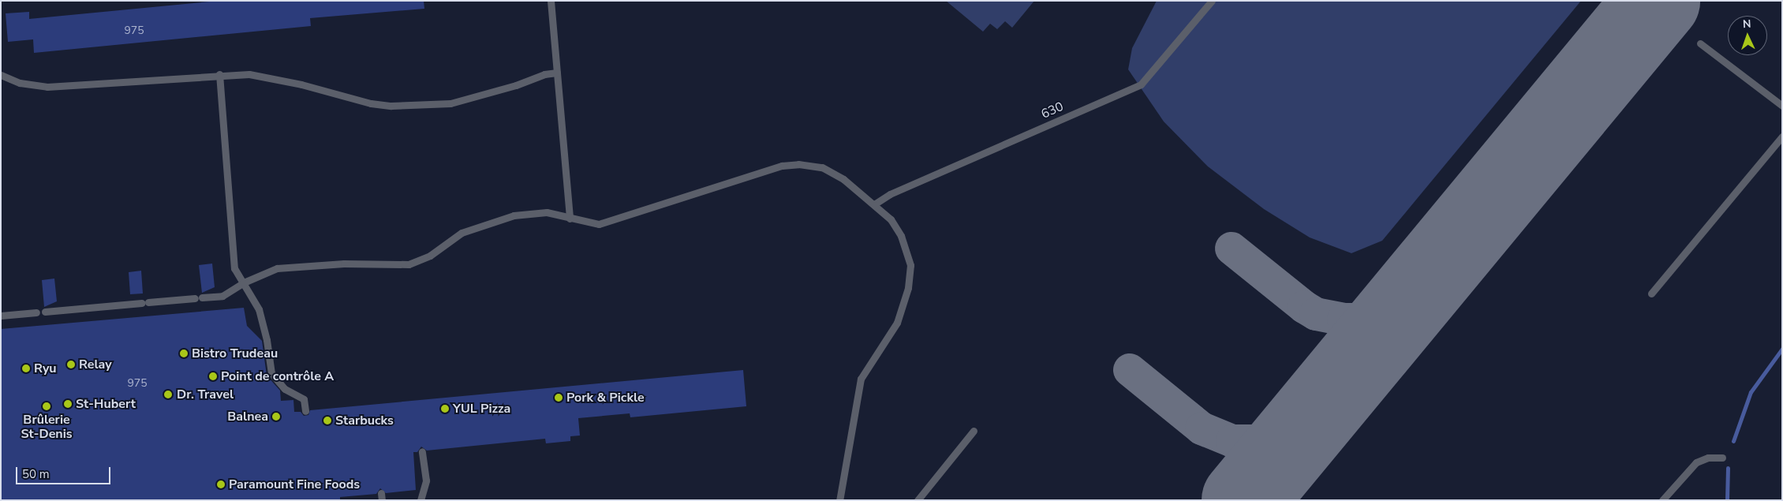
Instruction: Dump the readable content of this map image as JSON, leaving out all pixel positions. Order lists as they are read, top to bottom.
{
  "streets": {
    "lane": ["630"]
  },
  "places": [
    "Bistro Trudeau",
    "Relay",
    "Ryu",
    "Point de contrôle A",
    "Dr. Travel",
    "Pork & Pickle",
    "St-Hubert",
    "Brûlerie St-Denis",
    "YUL Pizza",
    "Balnea",
    "Starbucks",
    "Paramount Fine Foods"
  ],
  "house_numbers": ["975", "975"],
  "scale_bar": "50 m",
  "north": "top"
}
